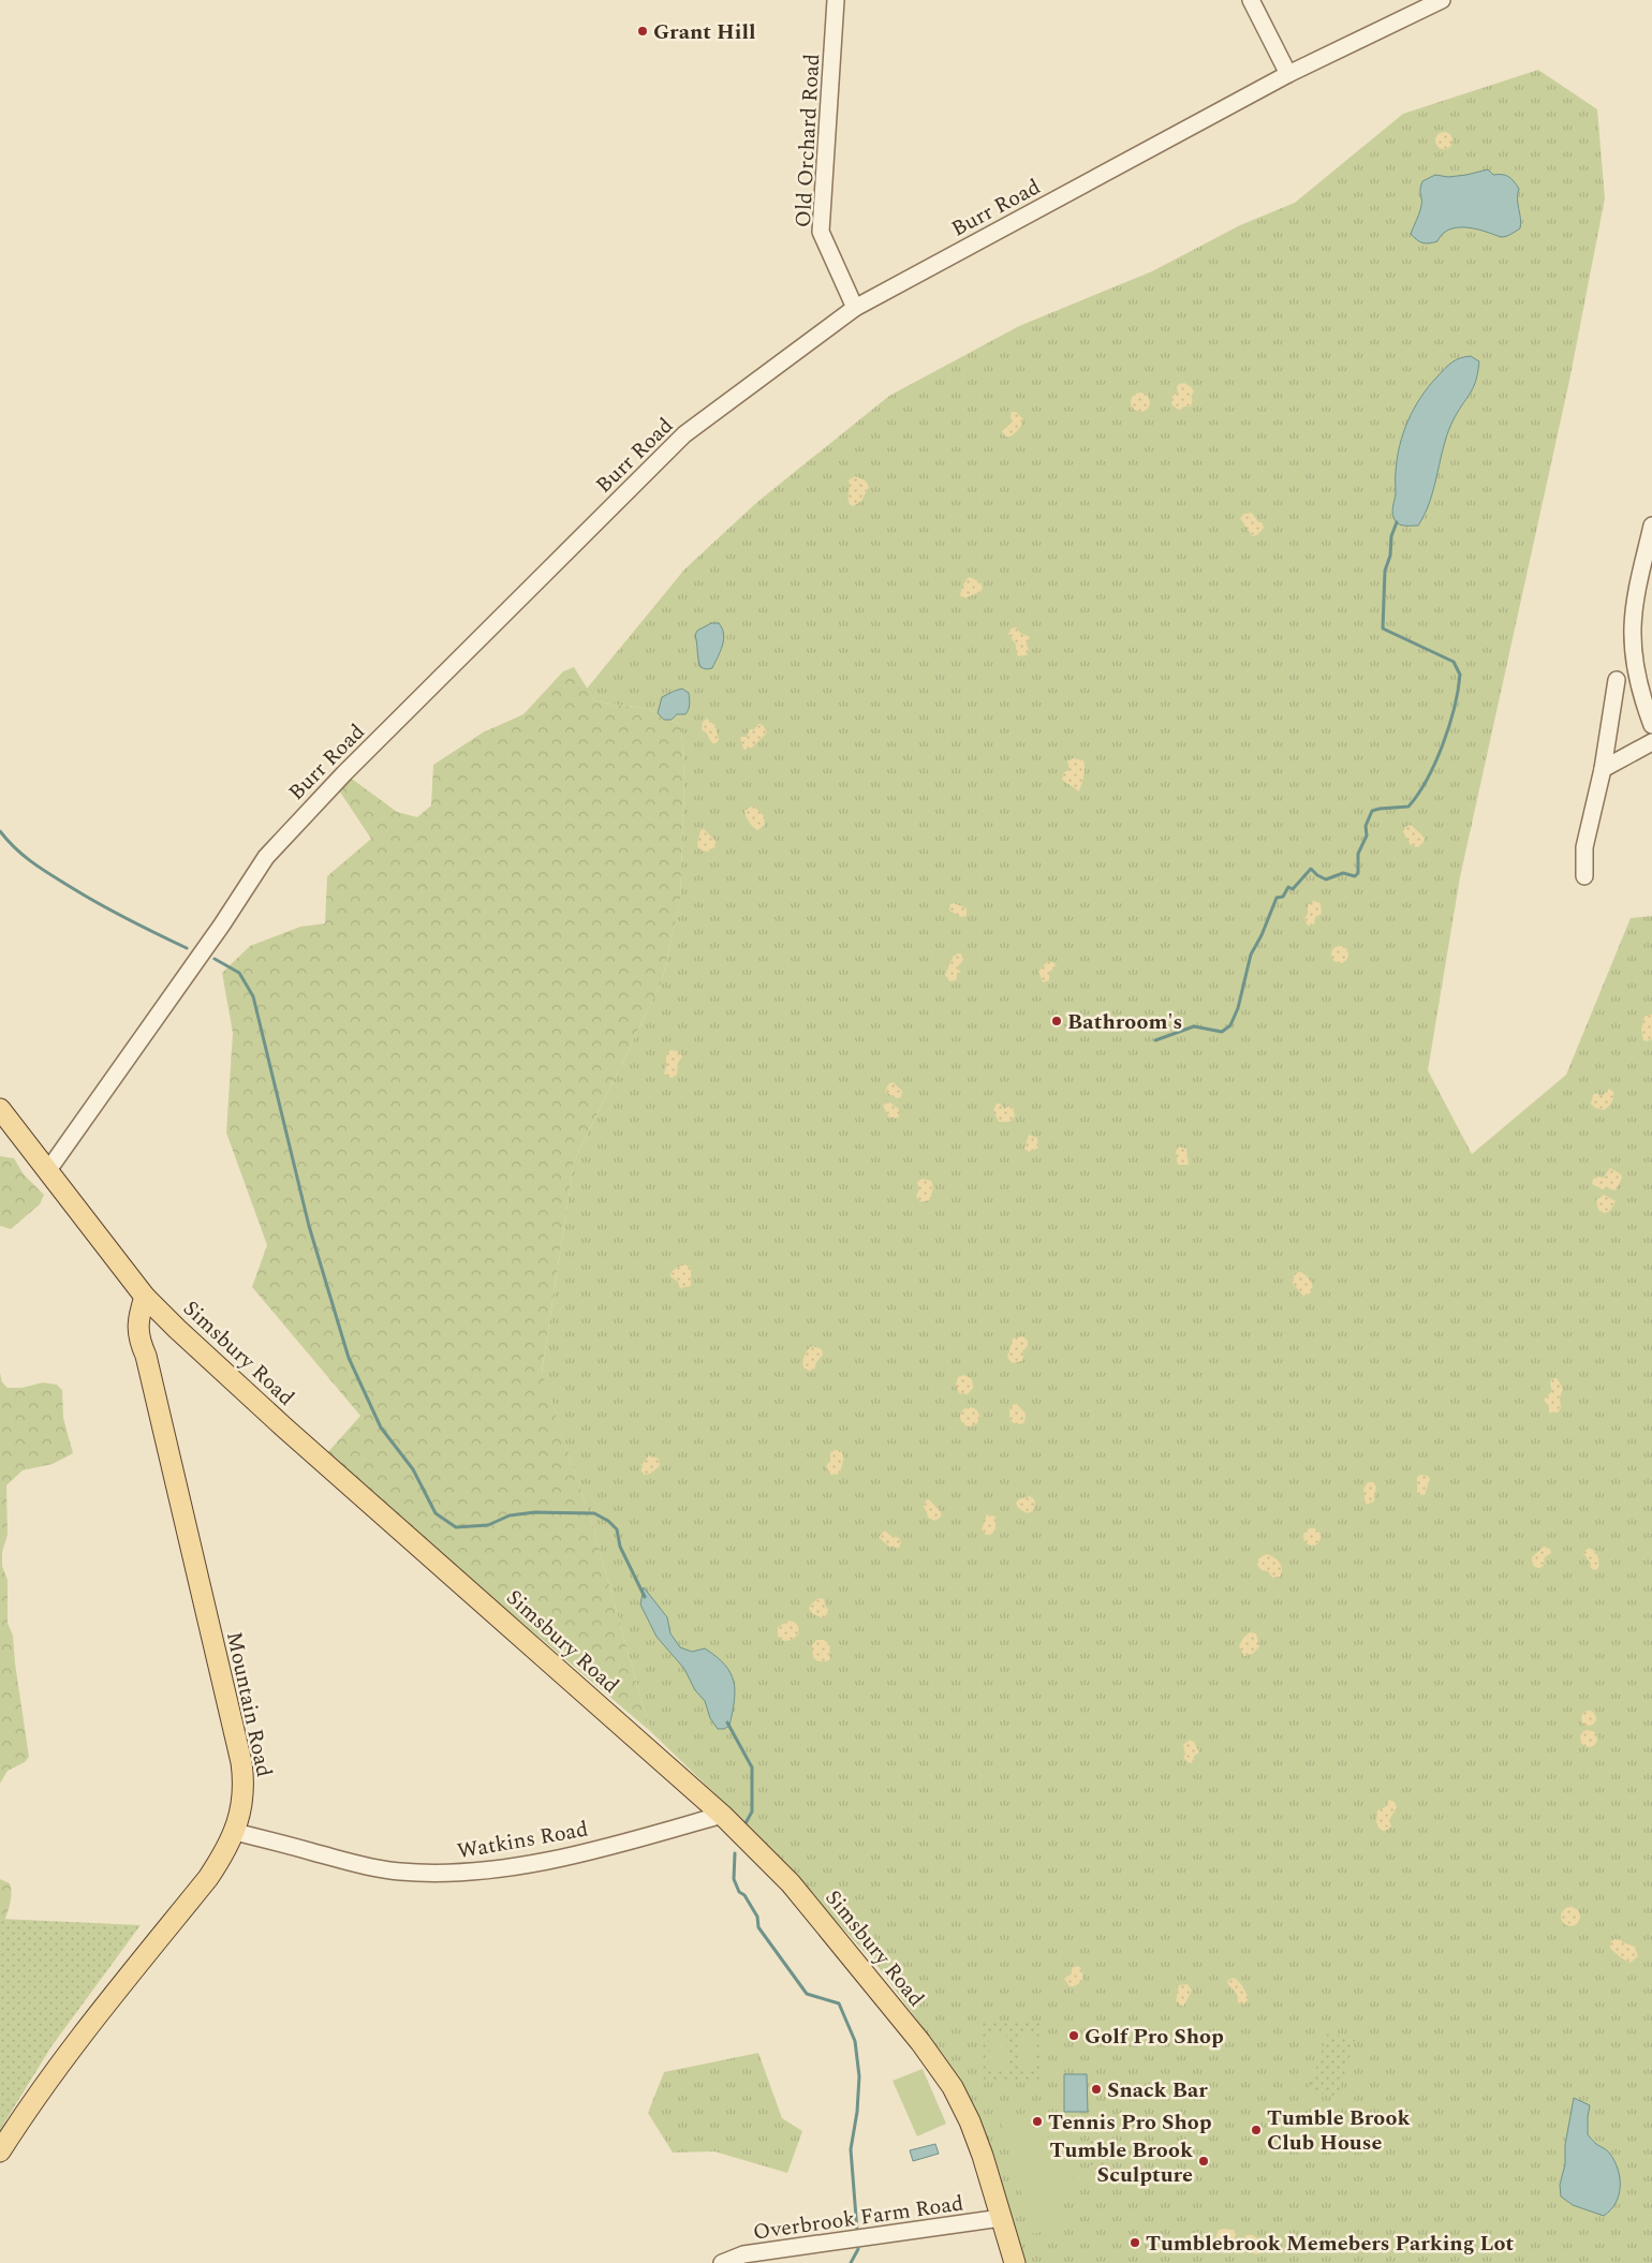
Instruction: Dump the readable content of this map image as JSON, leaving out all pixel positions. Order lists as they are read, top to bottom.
{
  "streets": {
    "main road": ["Simsbury Road", "Mountain Road"],
    "street": [
      "Old Orchard Road",
      "Burr Road",
      "Watkins Road",
      "Overbrook Farm Road"
    ]
  },
  "crossings": [
    ["Old Orchard Road", "Burr Road"],
    ["Burr Road", "Simsbury Road"],
    ["Simsbury Road", "Mountain Road"],
    ["Simsbury Road", "Watkins Road"],
    ["Simsbury Road", "Overbrook Farm Road"],
    ["Mountain Road", "Watkins Road"]
  ],
  "places": [
    "Grant Hill",
    "Bathroom's",
    "Golf Pro Shop",
    "Snack Bar",
    "Tennis Pro Shop",
    "Tumble Brook Club House",
    "Tumble Brook Sculpture",
    "Tumblebrook Memebers Parking Lot"
  ]
}
